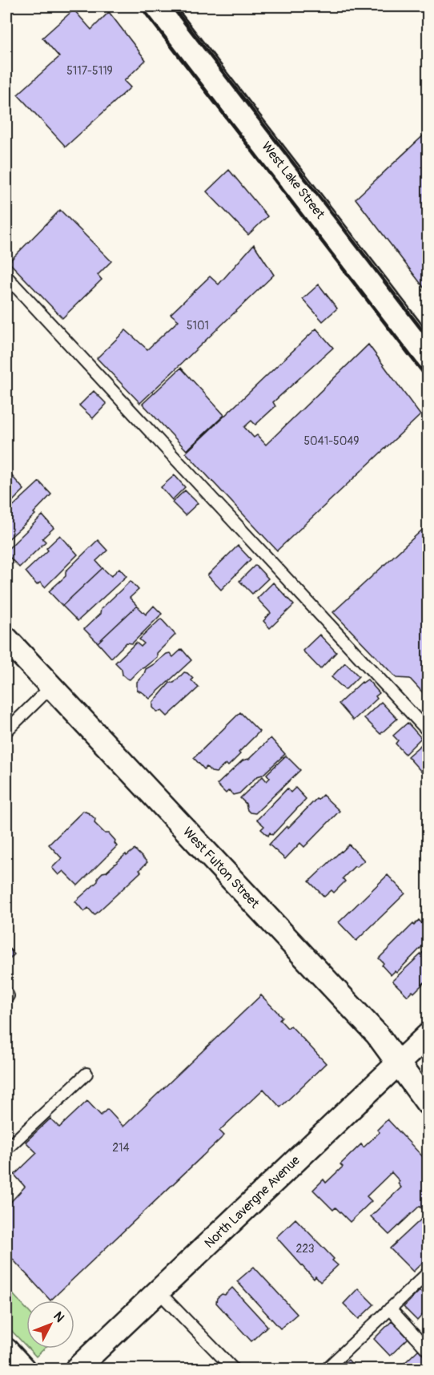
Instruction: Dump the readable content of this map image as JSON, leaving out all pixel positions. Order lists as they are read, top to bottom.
{
  "streets": {
    "main road": ["West Lake Street"],
    "street": ["West Fulton Street", "North Lavergne Avenue"]
  },
  "crossings": [
    ["West Fulton Street", "North Lavergne Avenue"]
  ],
  "house_numbers": [
    "5117-5119",
    "5101",
    "5041-5049",
    "214",
    "223"
  ],
  "north": "top right"
}
